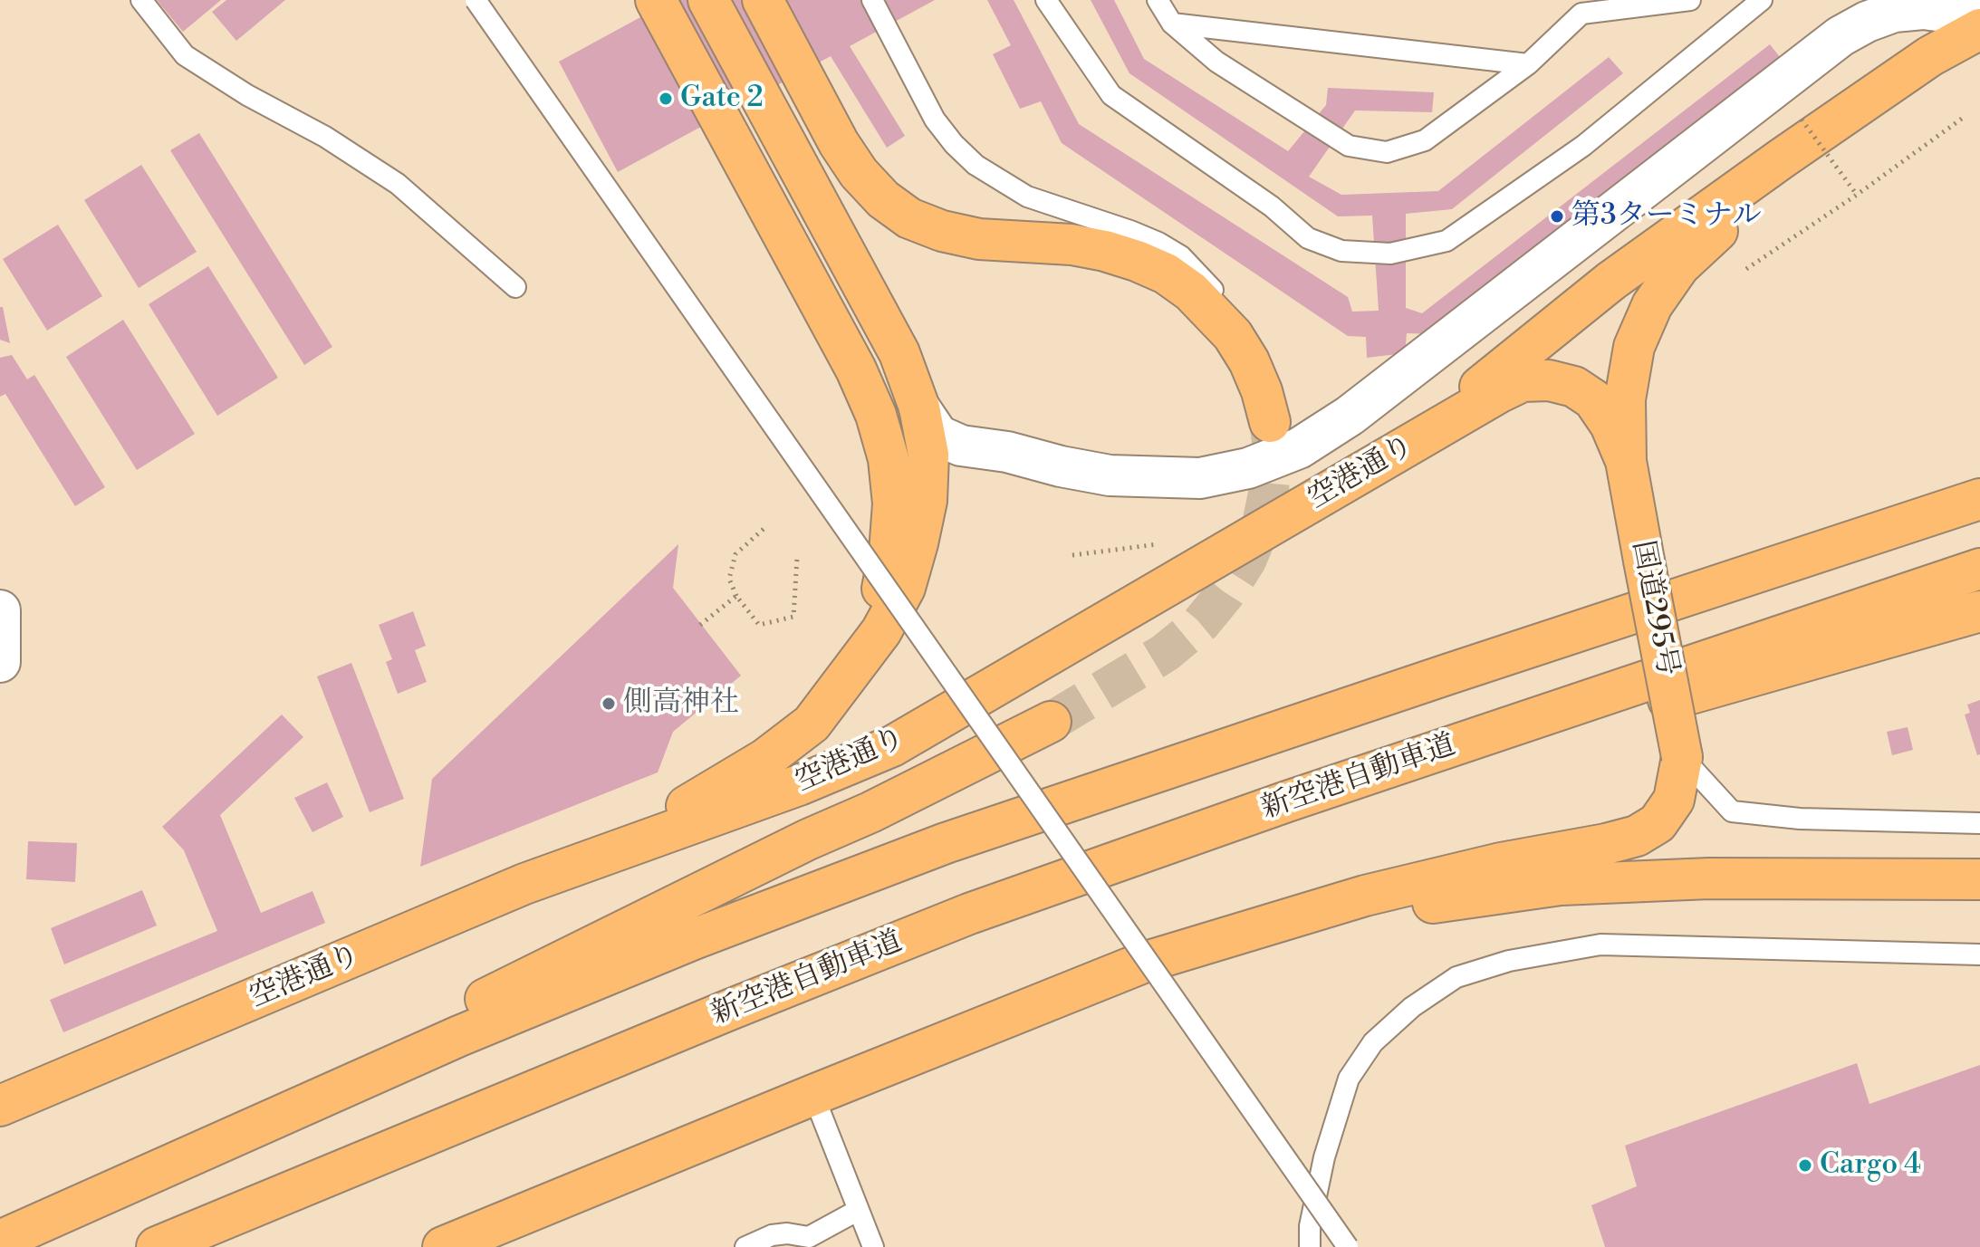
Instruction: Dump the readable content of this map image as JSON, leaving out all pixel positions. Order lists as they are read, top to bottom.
{
  "streets": {
    "highway": ["空港通り", "国道295号", "新空港自動車道"]
  },
  "crossings": [
    ["空港通り", "国道295号"]
  ],
  "places": [
    "Gate 2",
    "第3ターミナル",
    "側高神社",
    "Cargo 4"
  ]
}
